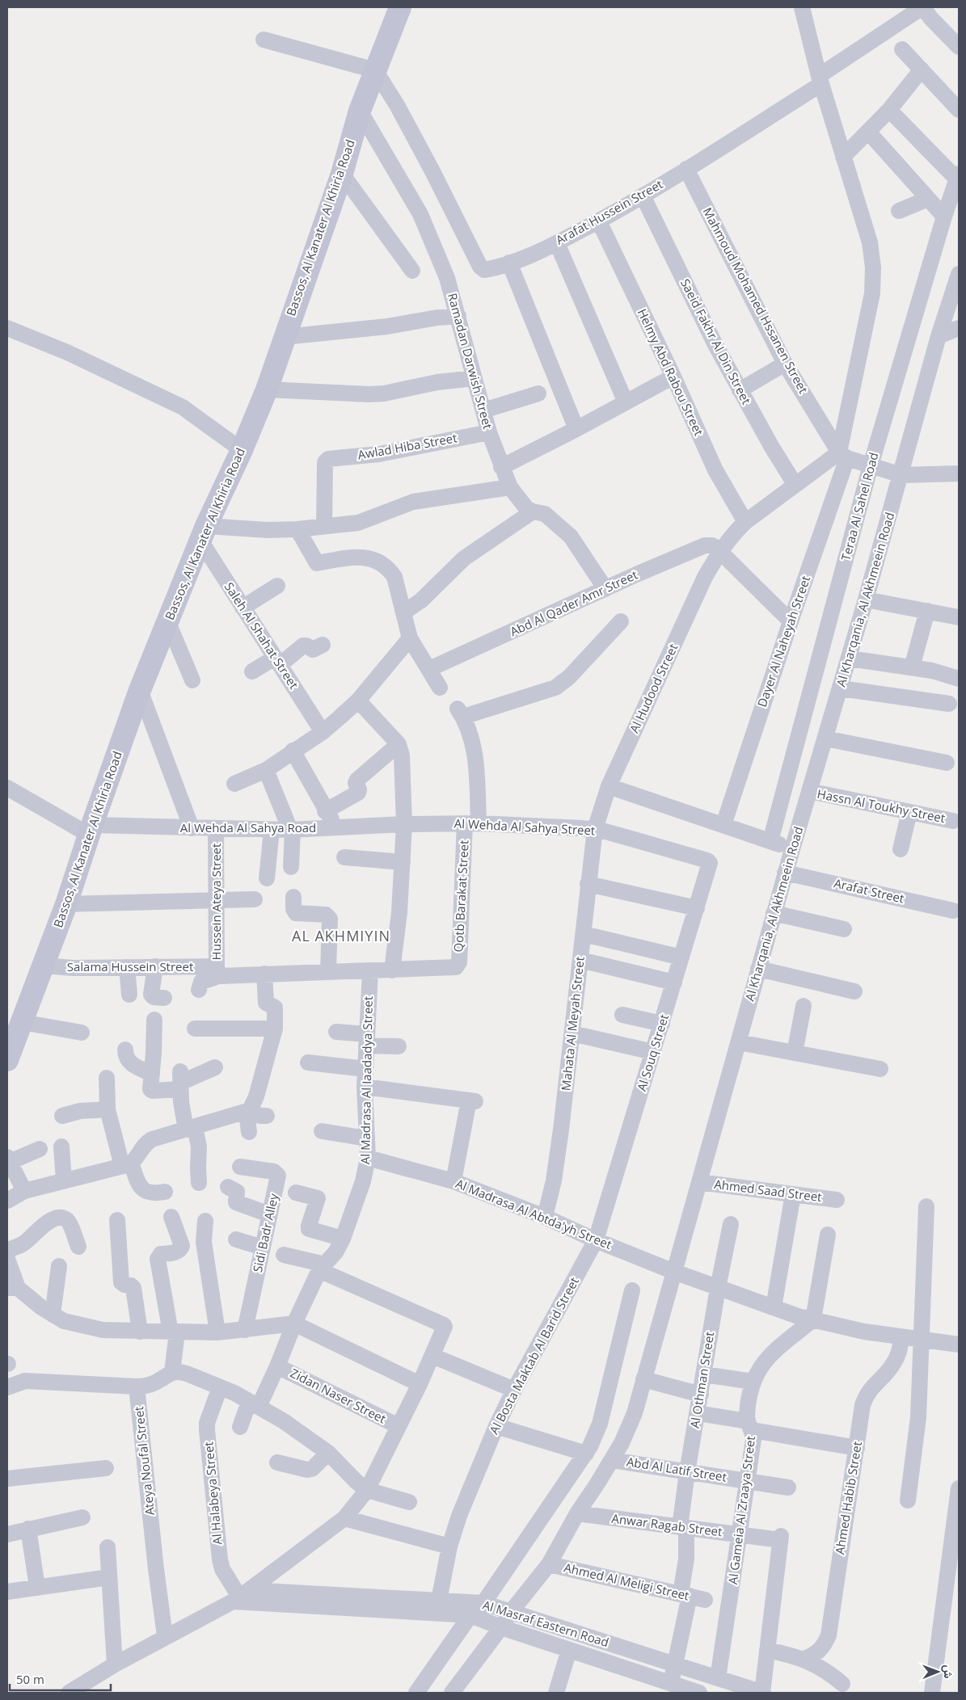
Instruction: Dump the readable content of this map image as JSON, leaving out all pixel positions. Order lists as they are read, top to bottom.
{
  "streets": {
    "street": [
      "Arafat Hussein Street",
      "Bassos, Al Kanater Al Khiria Road",
      "Mahmoud Mohamed Hssanen Street",
      "Saeid Fakhr Al Din Street",
      "Ramadan Darwish Street",
      "Helmy Abd Rabou Street",
      "Awlad Hiba Street",
      "Teraa Al Sahel Road",
      "Al Kharqania, Al Akhmeein Road",
      "Abd Al Qader Amr Street",
      "Saleh Al Shahat Street",
      "Dayer Al Naheyah Street",
      "Al Hudood Street",
      "Hassn Al Toukhy Street",
      "Al Wehda Al Sahya Street",
      "Al Wehda Al Sahya Road",
      "Arafat Street",
      "Qotb Barakat Street",
      "Hussein Ateya Street",
      "Salama Hussein Street",
      "Mahata Al Meyah Street",
      "Al Souq Street",
      "Al Madrasa Al Iaadadya Street",
      "Ahmed Saad Street",
      "Al Madrasa Al Abtda'yh Street",
      "Sidi Badr Alley",
      "Al Bosta Maktab Al Barid Street",
      "Al Othman Street",
      "Zidan Naser Street",
      "Ateya Noufal Street",
      "Abd Al Latif Street",
      "Al Halabeya Street",
      "Ahmed Habib Street",
      "Al Gameia Al Zraaya Street",
      "Anwar Ragab Street",
      "Ahmed Al Meligi Street",
      "Al Masraf Eastern Road"
    ]
  },
  "crossings": [
    ["Arafat Hussein Street", "Bassos, Al Kanater Al Khiria Road"],
    ["Arafat Hussein Street", "Mahmoud Mohamed Hssanen Street"],
    ["Arafat Hussein Street", "Saeid Fakhr Al Din Street"],
    ["Arafat Hussein Street", "Helmy Abd Rabou Street"],
    ["Arafat Hussein Street", "Dayer Al Naheyah Street"],
    ["Bassos, Al Kanater Al Khiria Road", "Ramadan Darwish Street"],
    ["Bassos, Al Kanater Al Khiria Road", "Saleh Al Shahat Street"],
    ["Bassos, Al Kanater Al Khiria Road", "Al Wehda Al Sahya Road"],
    ["Bassos, Al Kanater Al Khiria Road", "Salama Hussein Street"],
    ["Mahmoud Mohamed Hssanen Street", "Dayer Al Naheyah Street"],
    ["Mahmoud Mohamed Hssanen Street", "Al Hudood Street"],
    ["Saeid Fakhr Al Din Street", "Al Hudood Street"],
    ["Ramadan Darwish Street", "Awlad Hiba Street"],
    ["Ramadan Darwish Street", "Abd Al Qader Amr Street"],
    ["Helmy Abd Rabou Street", "Al Hudood Street"],
    ["Al Kharqania, Al Akhmeein Road", "Hassn Al Toukhy Street"],
    ["Al Kharqania, Al Akhmeein Road", "Arafat Street"],
    ["Al Kharqania, Al Akhmeein Road", "Ahmed Saad Street"],
    ["Al Kharqania, Al Akhmeein Road", "Al Madrasa Al Abtda'yh Street"],
    ["Al Kharqania, Al Akhmeein Road", "Abd Al Latif Street"],
    ["Al Kharqania, Al Akhmeein Road", "Anwar Ragab Street"],
    ["Al Kharqania, Al Akhmeein Road", "Ahmed Al Meligi Street"],
    ["Al Kharqania, Al Akhmeein Road", "Al Masraf Eastern Road"],
    ["Abd Al Qader Amr Street", "Al Hudood Street"],
    ["Dayer Al Naheyah Street", "Al Hudood Street"],
    ["Al Hudood Street", "Al Wehda Al Sahya Street"],
    ["Al Hudood Street", "Mahata Al Meyah Street"],
    ["Al Wehda Al Sahya Street", "Al Wehda Al Sahya Road"],
    ["Al Wehda Al Sahya Street", "Qotb Barakat Street"],
    ["Al Wehda Al Sahya Street", "Mahata Al Meyah Street"],
    ["Al Wehda Al Sahya Street", "Al Souq Street"],
    ["Al Wehda Al Sahya Road", "Hussein Ateya Street"],
    ["Qotb Barakat Street", "Salama Hussein Street"],
    ["Hussein Ateya Street", "Salama Hussein Street"],
    ["Salama Hussein Street", "Al Madrasa Al Iaadadya Street"],
    ["Mahata Al Meyah Street", "Al Madrasa Al Abtda'yh Street"],
    ["Al Souq Street", "Al Madrasa Al Abtda'yh Street"],
    ["Al Souq Street", "Al Bosta Maktab Al Barid Street"],
    ["Al Madrasa Al Iaadadya Street", "Al Madrasa Al Abtda'yh Street"],
    ["Al Madrasa Al Iaadadya Street", "Zidan Naser Street"],
    ["Al Madrasa Al Abtda'yh Street", "Al Bosta Maktab Al Barid Street"],
    ["Al Bosta Maktab Al Barid Street", "Al Masraf Eastern Road"],
    ["Al Othman Street", "Abd Al Latif Street"],
    ["Al Othman Street", "Anwar Ragab Street"],
    ["Al Othman Street", "Ahmed Al Meligi Street"],
    ["Al Othman Street", "Al Masraf Eastern Road"],
    ["Abd Al Latif Street", "Al Gameia Al Zraaya Street"],
    ["Al Halabeya Street", "Al Masraf Eastern Road"],
    ["Al Gameia Al Zraaya Street", "Anwar Ragab Street"],
    ["Al Gameia Al Zraaya Street", "Al Masraf Eastern Road"]
  ],
  "districts": ["AL AKHMIYIN"],
  "scale_bar": "50 m",
  "north": "right"
}
